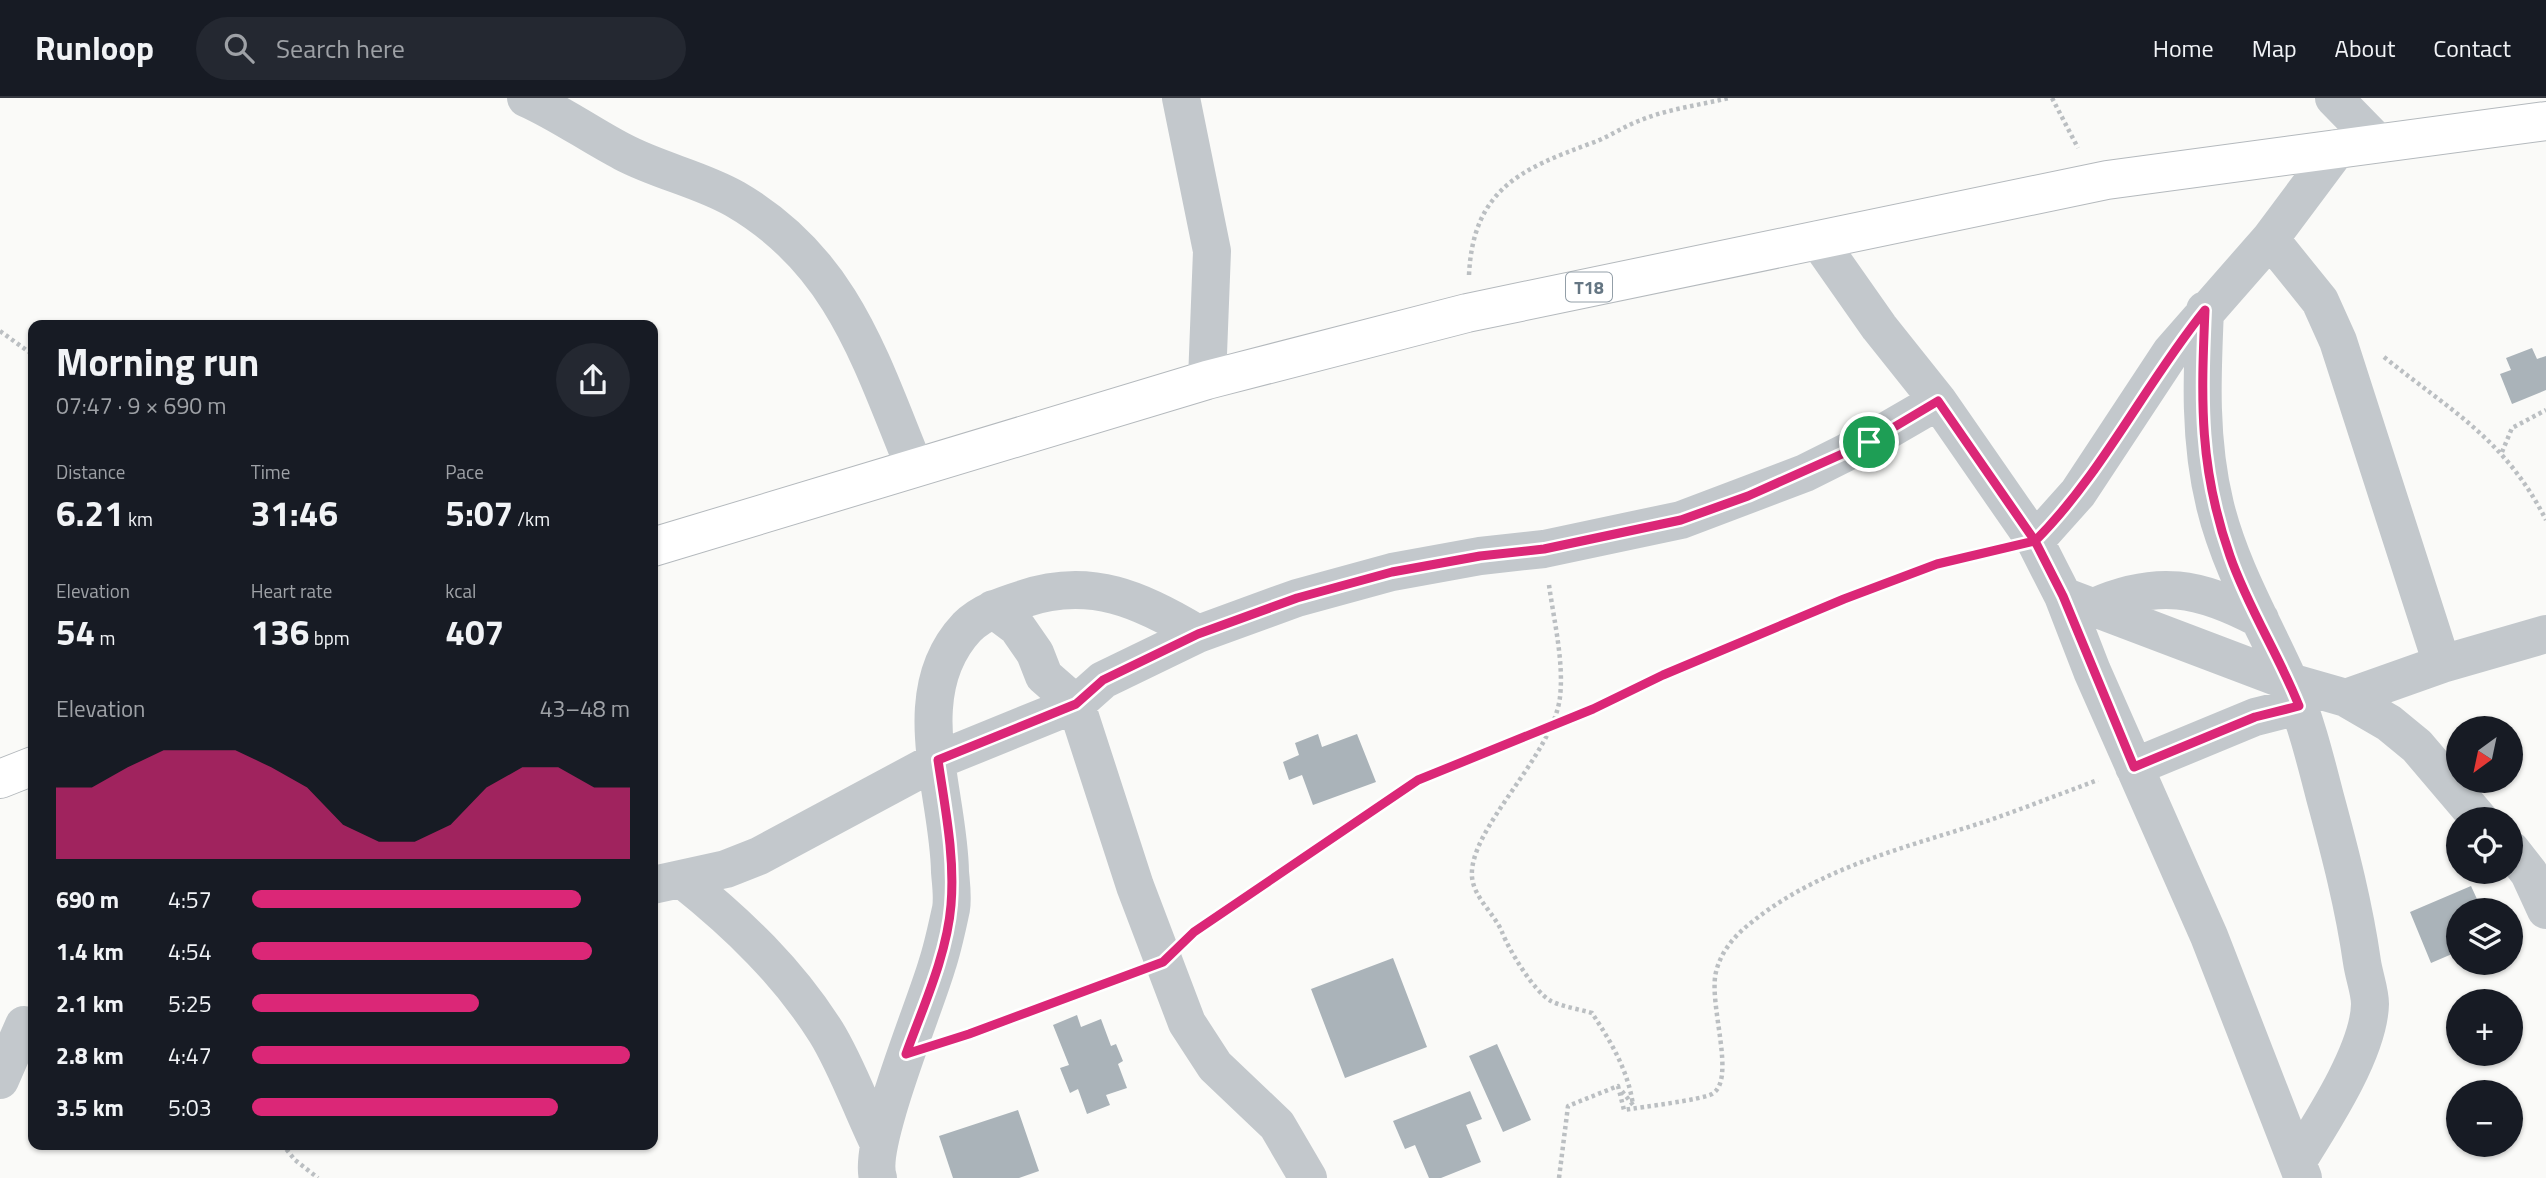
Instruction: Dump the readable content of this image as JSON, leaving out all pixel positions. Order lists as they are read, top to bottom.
{
  "streets": {
    "highway": ["T18"]
  },
  "north": "bottom left",
  "page": {
    "header": "Runloop",
    "search": "Search here",
    "nav": [
      "Home",
      "Map",
      "About",
      "Contact"
    ],
    "heading": ["Morning run", "07:47 · 9 × 690 m"],
    "stats": [
      ["Distance", "6.21 km"],
      ["Time", "31:46"],
      ["Pace", "5:07 /km"],
      ["Elevation", "54 m"],
      ["Heart rate", "136 bpm"],
      ["kcal", "407"]
    ],
    "chart": ["Elevation", "43–48 m"],
    "map_buttons": ["+", "−"],
    "list": [
      {
        "name": "690 m",
        "note": "4:57"
      },
      {
        "name": "1.4 km",
        "note": "4:54"
      },
      {
        "name": "2.1 km",
        "note": "5:25"
      },
      {
        "name": "2.8 km",
        "note": "4:47"
      },
      {
        "name": "3.5 km",
        "note": "5:03"
      }
    ]
  }
}
